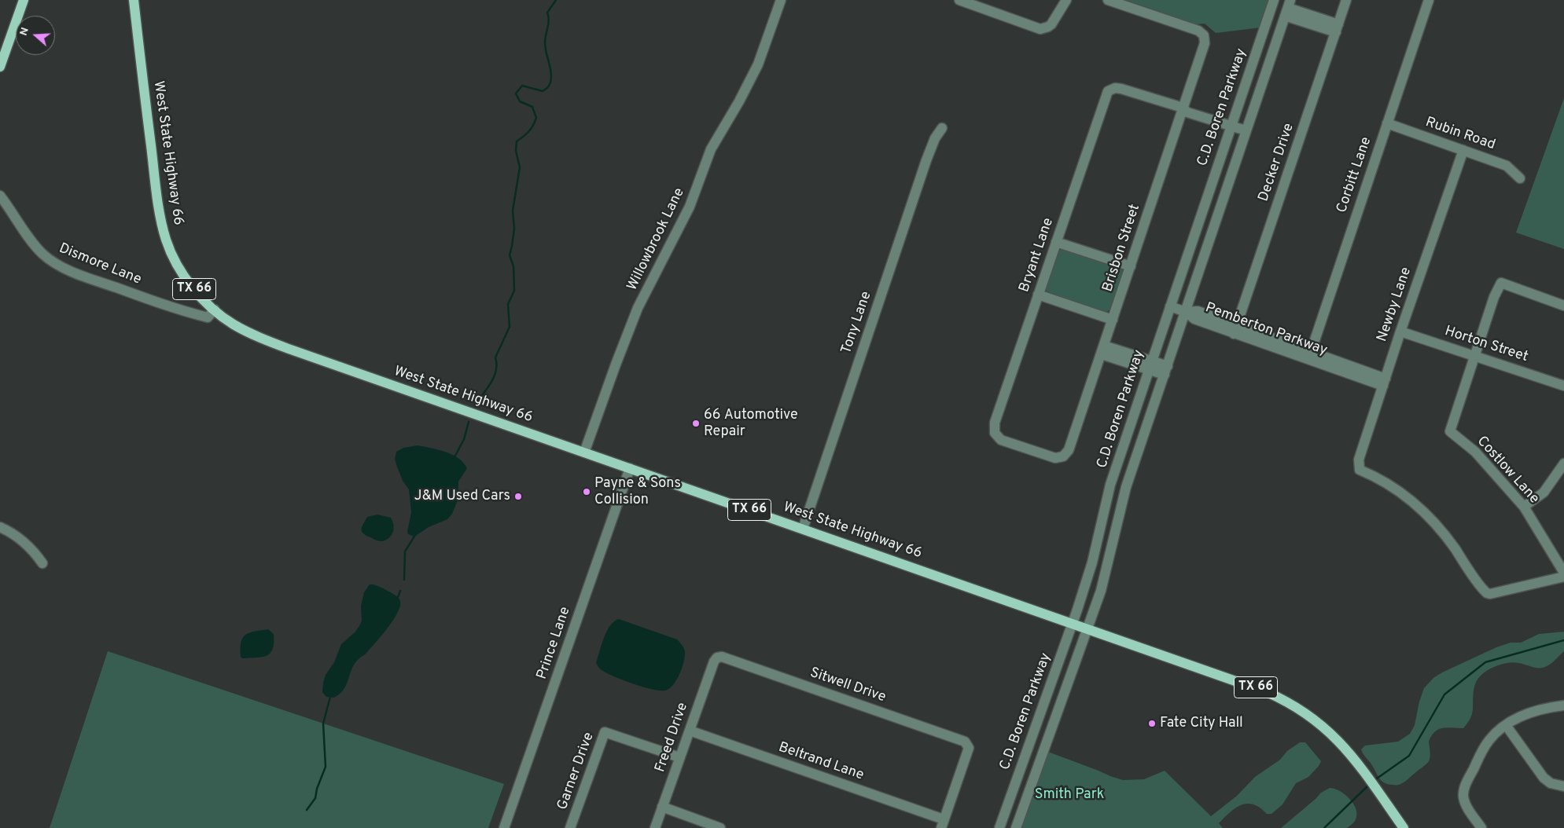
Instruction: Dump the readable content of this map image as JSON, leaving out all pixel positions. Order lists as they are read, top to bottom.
{
  "streets": {
    "main road": ["West State Highway 66", "TX 66"],
    "street": [
      "C.D. Boren Parkway",
      "Rubin Road",
      "Decker Drive",
      "Corbitt Lane",
      "Willowbrook Lane",
      "Brisbon Street",
      "Bryant Lane",
      "Dismore Lane",
      "Newby Lane",
      "Tony Lane",
      "Pemberton Parkway",
      "Horton Street",
      "Costlow Lane",
      "Prince Lane",
      "Sitwell Drive",
      "Freed Drive",
      "Beltrand Lane",
      "Garner Drive"
    ]
  },
  "crossings": [
    ["C.D. Boren Parkway", "West State Highway 66"],
    ["C.D. Boren Parkway", "TX 66"],
    ["C.D. Boren Parkway", "Pemberton Parkway"],
    ["Rubin Road", "Corbitt Lane"],
    ["Rubin Road", "Newby Lane"],
    ["West State Highway 66", "Willowbrook Lane"],
    ["West State Highway 66", "Dismore Lane"],
    ["West State Highway 66", "TX 66"],
    ["West State Highway 66", "Tony Lane"],
    ["West State Highway 66", "Prince Lane"],
    ["Decker Drive", "Pemberton Parkway"],
    ["Corbitt Lane", "Pemberton Parkway"],
    ["Brisbon Street", "Bryant Lane"],
    ["Newby Lane", "Pemberton Parkway"],
    ["Newby Lane", "Horton Street"],
    ["Horton Street", "Costlow Lane"],
    ["Sitwell Drive", "Freed Drive"],
    ["Sitwell Drive", "Beltrand Lane"],
    ["Freed Drive", "Beltrand Lane"],
    ["Freed Drive", "Garner Drive"]
  ],
  "parks": ["Smith Park"],
  "places": [
    "66 Automotive Repair",
    "Payne & Sons Collision",
    "J&M Used Cars",
    "Fate City Hall"
  ],
  "north": "left"
}
